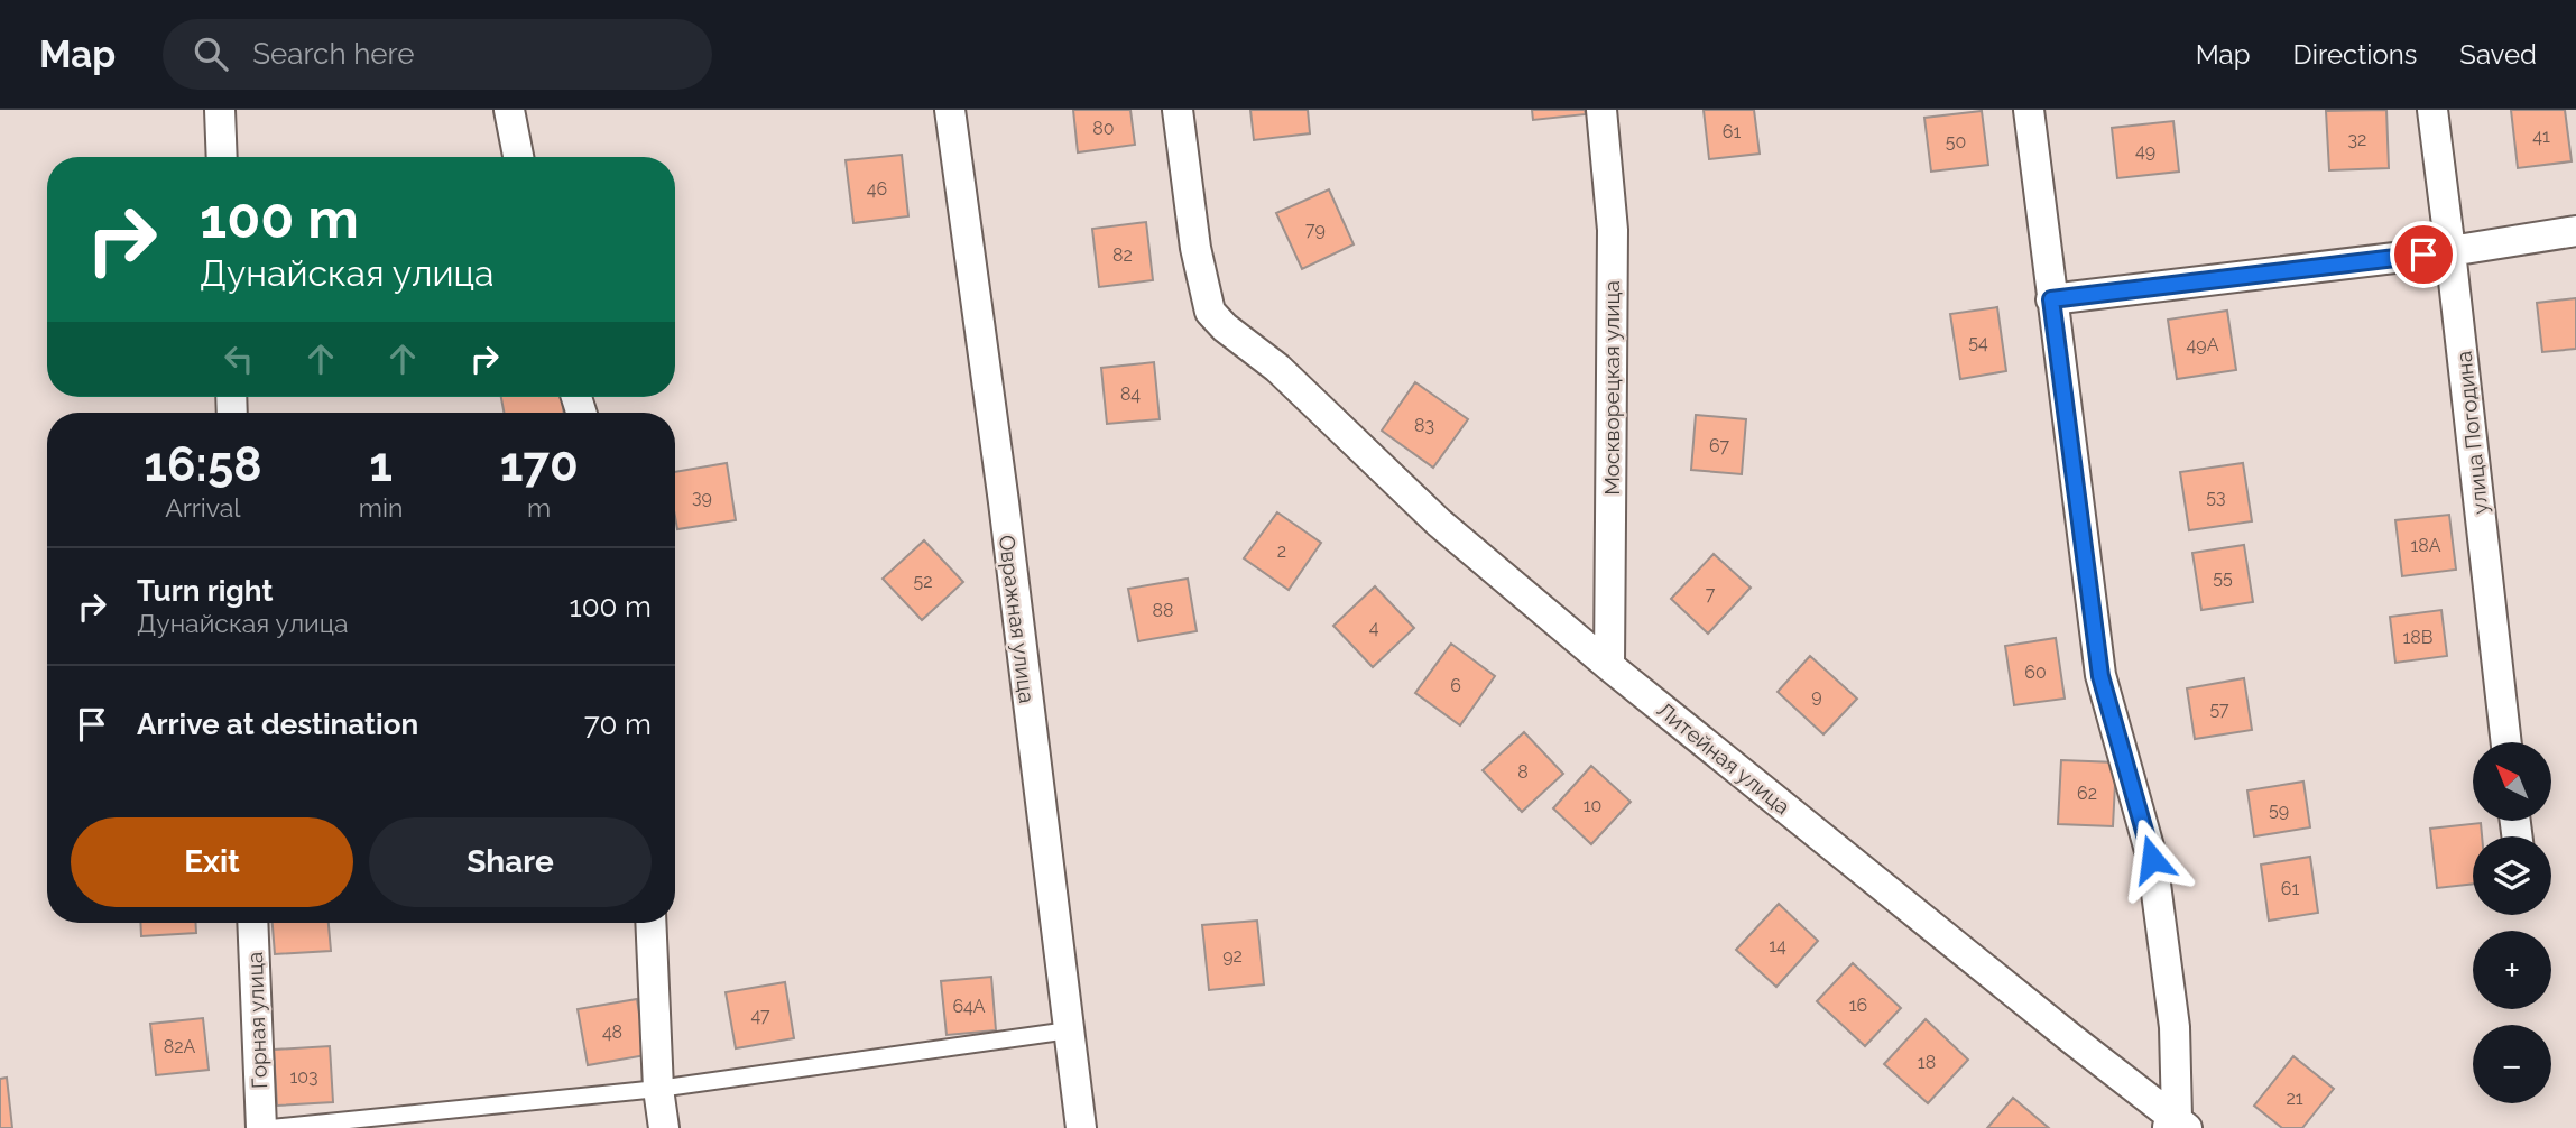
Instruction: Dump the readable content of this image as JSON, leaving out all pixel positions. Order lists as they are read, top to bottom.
{
  "streets": {
    "street": [
      "Москворецкая улица",
      "улица Погодина",
      "Овражная улица",
      "Литейная улица",
      "Горная улица"
    ]
  },
  "crossings": [
    ["Москворецкая улица", "Литейная улица"]
  ],
  "house_numbers": [
    "80",
    "61",
    "41",
    "32",
    "50",
    "49",
    "46",
    "79",
    "82",
    "54",
    "49А",
    "84",
    "83",
    "67",
    "39",
    "53",
    "18А",
    "2",
    "55",
    "52",
    "7",
    "88",
    "4",
    "18В",
    "60",
    "6",
    "9",
    "57",
    "8",
    "62",
    "10",
    "59",
    "61",
    "14",
    "92",
    "16",
    "64А",
    "47",
    "48",
    "82А",
    "18",
    "103",
    "21"
  ],
  "north": "top left",
  "page": {
    "header": "Map",
    "search": "Search here",
    "nav": ["Map", "Directions", "Saved"],
    "turn": ["100 m", "Дунайская улица"],
    "eta": [
      "16:58",
      "Arrival",
      "1",
      "min",
      "170",
      "m"
    ],
    "list": [
      {
        "name": "Turn right",
        "note": "Дунайская улица",
        "value": "100 m"
      },
      {
        "name": "Arrive at destination",
        "value": "70 m"
      }
    ],
    "map_buttons": ["+", "−"],
    "buttons": ["Exit", "Share"]
  }
}
